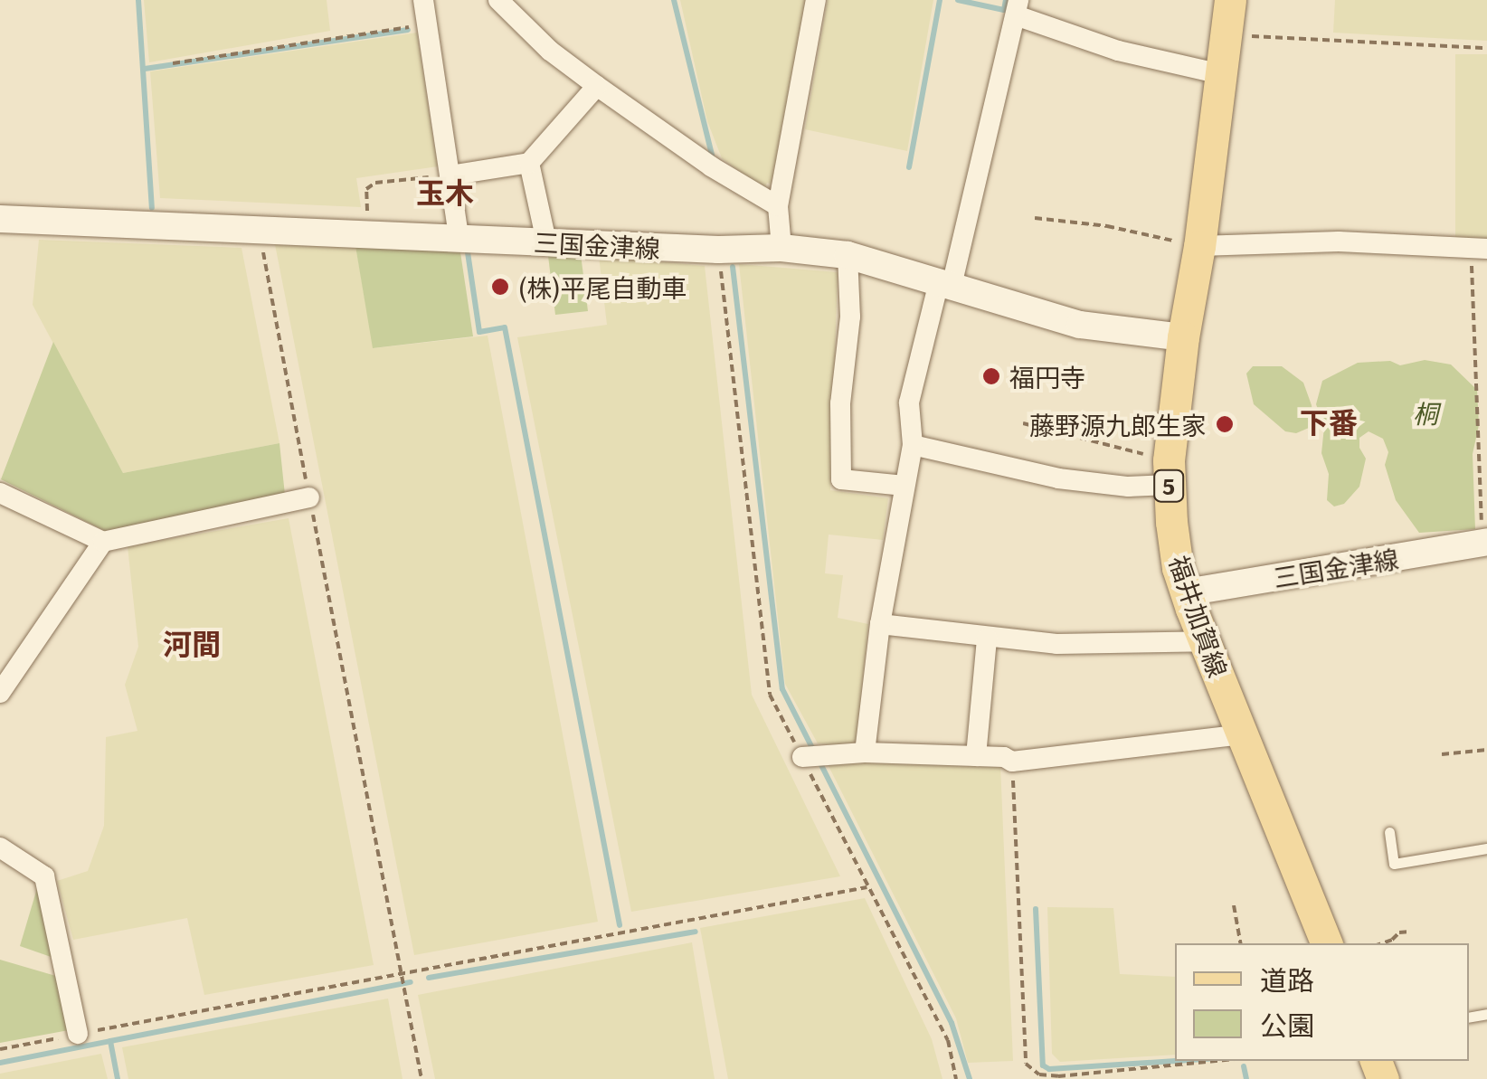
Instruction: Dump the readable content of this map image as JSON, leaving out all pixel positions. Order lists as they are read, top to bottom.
{
  "streets": {
    "main road": ["三国金津線", "5", "福井加賀線"]
  },
  "crossings": [
    ["三国金津線", "福井加賀線"]
  ],
  "districts": ["玉木", "下番", "河間"],
  "parks": ["桐"],
  "places": ["(株)平尾自動車", "福円寺", "藤野源九郎生家"],
  "legend": ["道路", "公園"]
}
